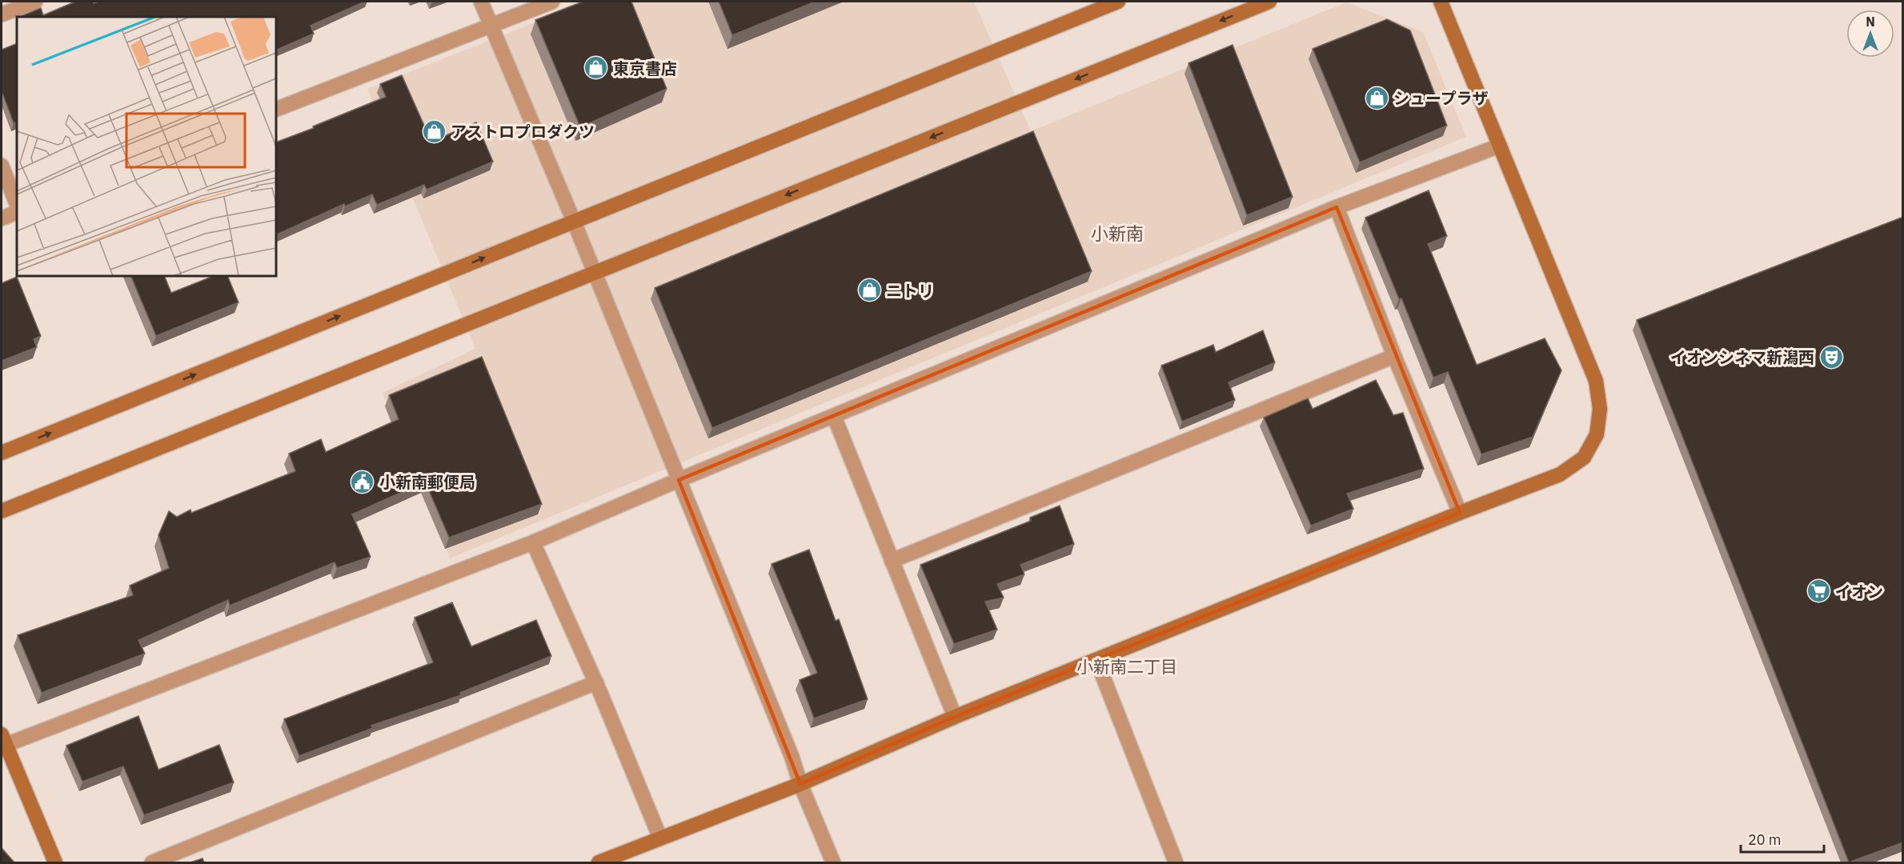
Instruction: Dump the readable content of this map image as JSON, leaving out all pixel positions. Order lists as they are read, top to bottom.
{
  "districts": ["小新南", "小新南二丁目"],
  "places": {
    "shop": [
      "東京書店",
      "シュープラザ",
      "アストロプロダクツ",
      "ニトリ"
    ],
    "theatre": ["イオンシネマ新潟西"],
    "public building": ["小新南郵便局"],
    "supermarket": ["イオン"]
  },
  "scale_bar": "20 m",
  "north": "top"
}
